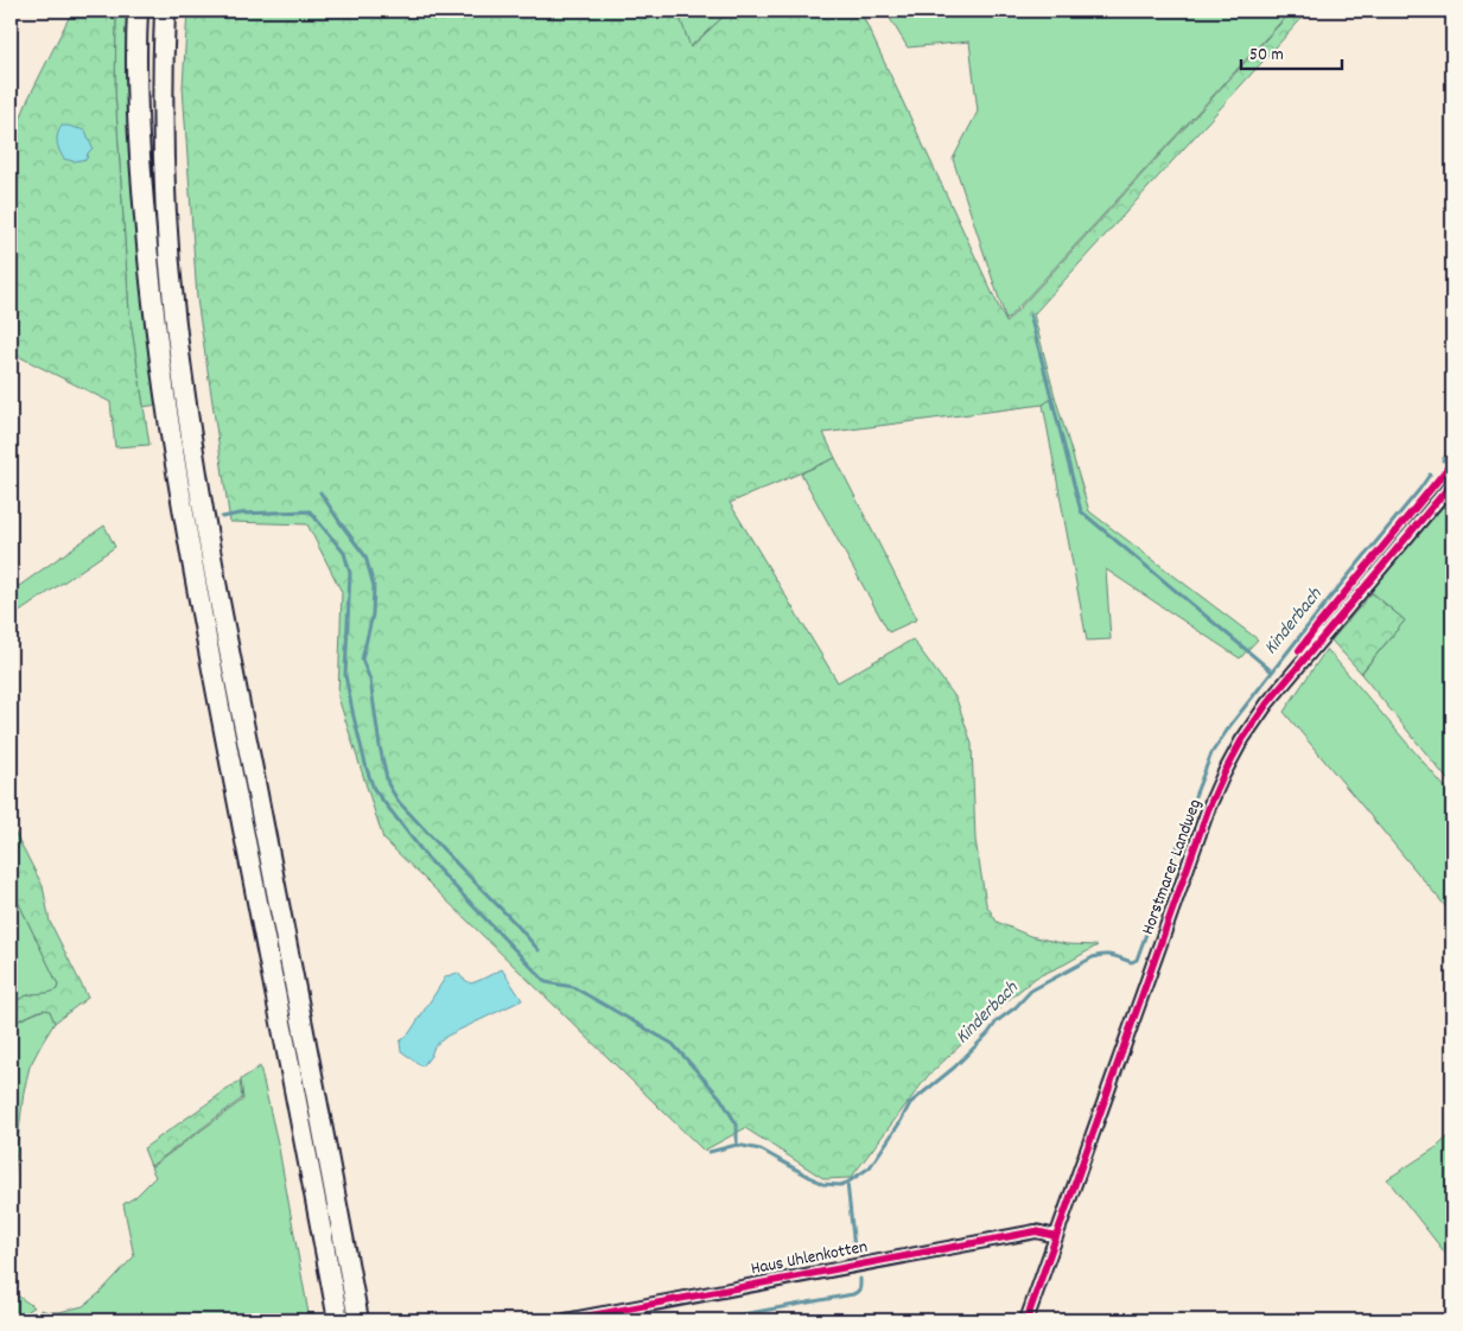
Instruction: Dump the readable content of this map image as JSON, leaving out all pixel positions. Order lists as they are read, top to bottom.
{
  "streets": {
    "street": ["Horstmarer Landweg", "Haus Uhlenkotten"]
  },
  "crossings": [
    ["Horstmarer Landweg", "Haus Uhlenkotten"]
  ],
  "water": ["Kinderbach"],
  "scale_bar": "50 m"
}
